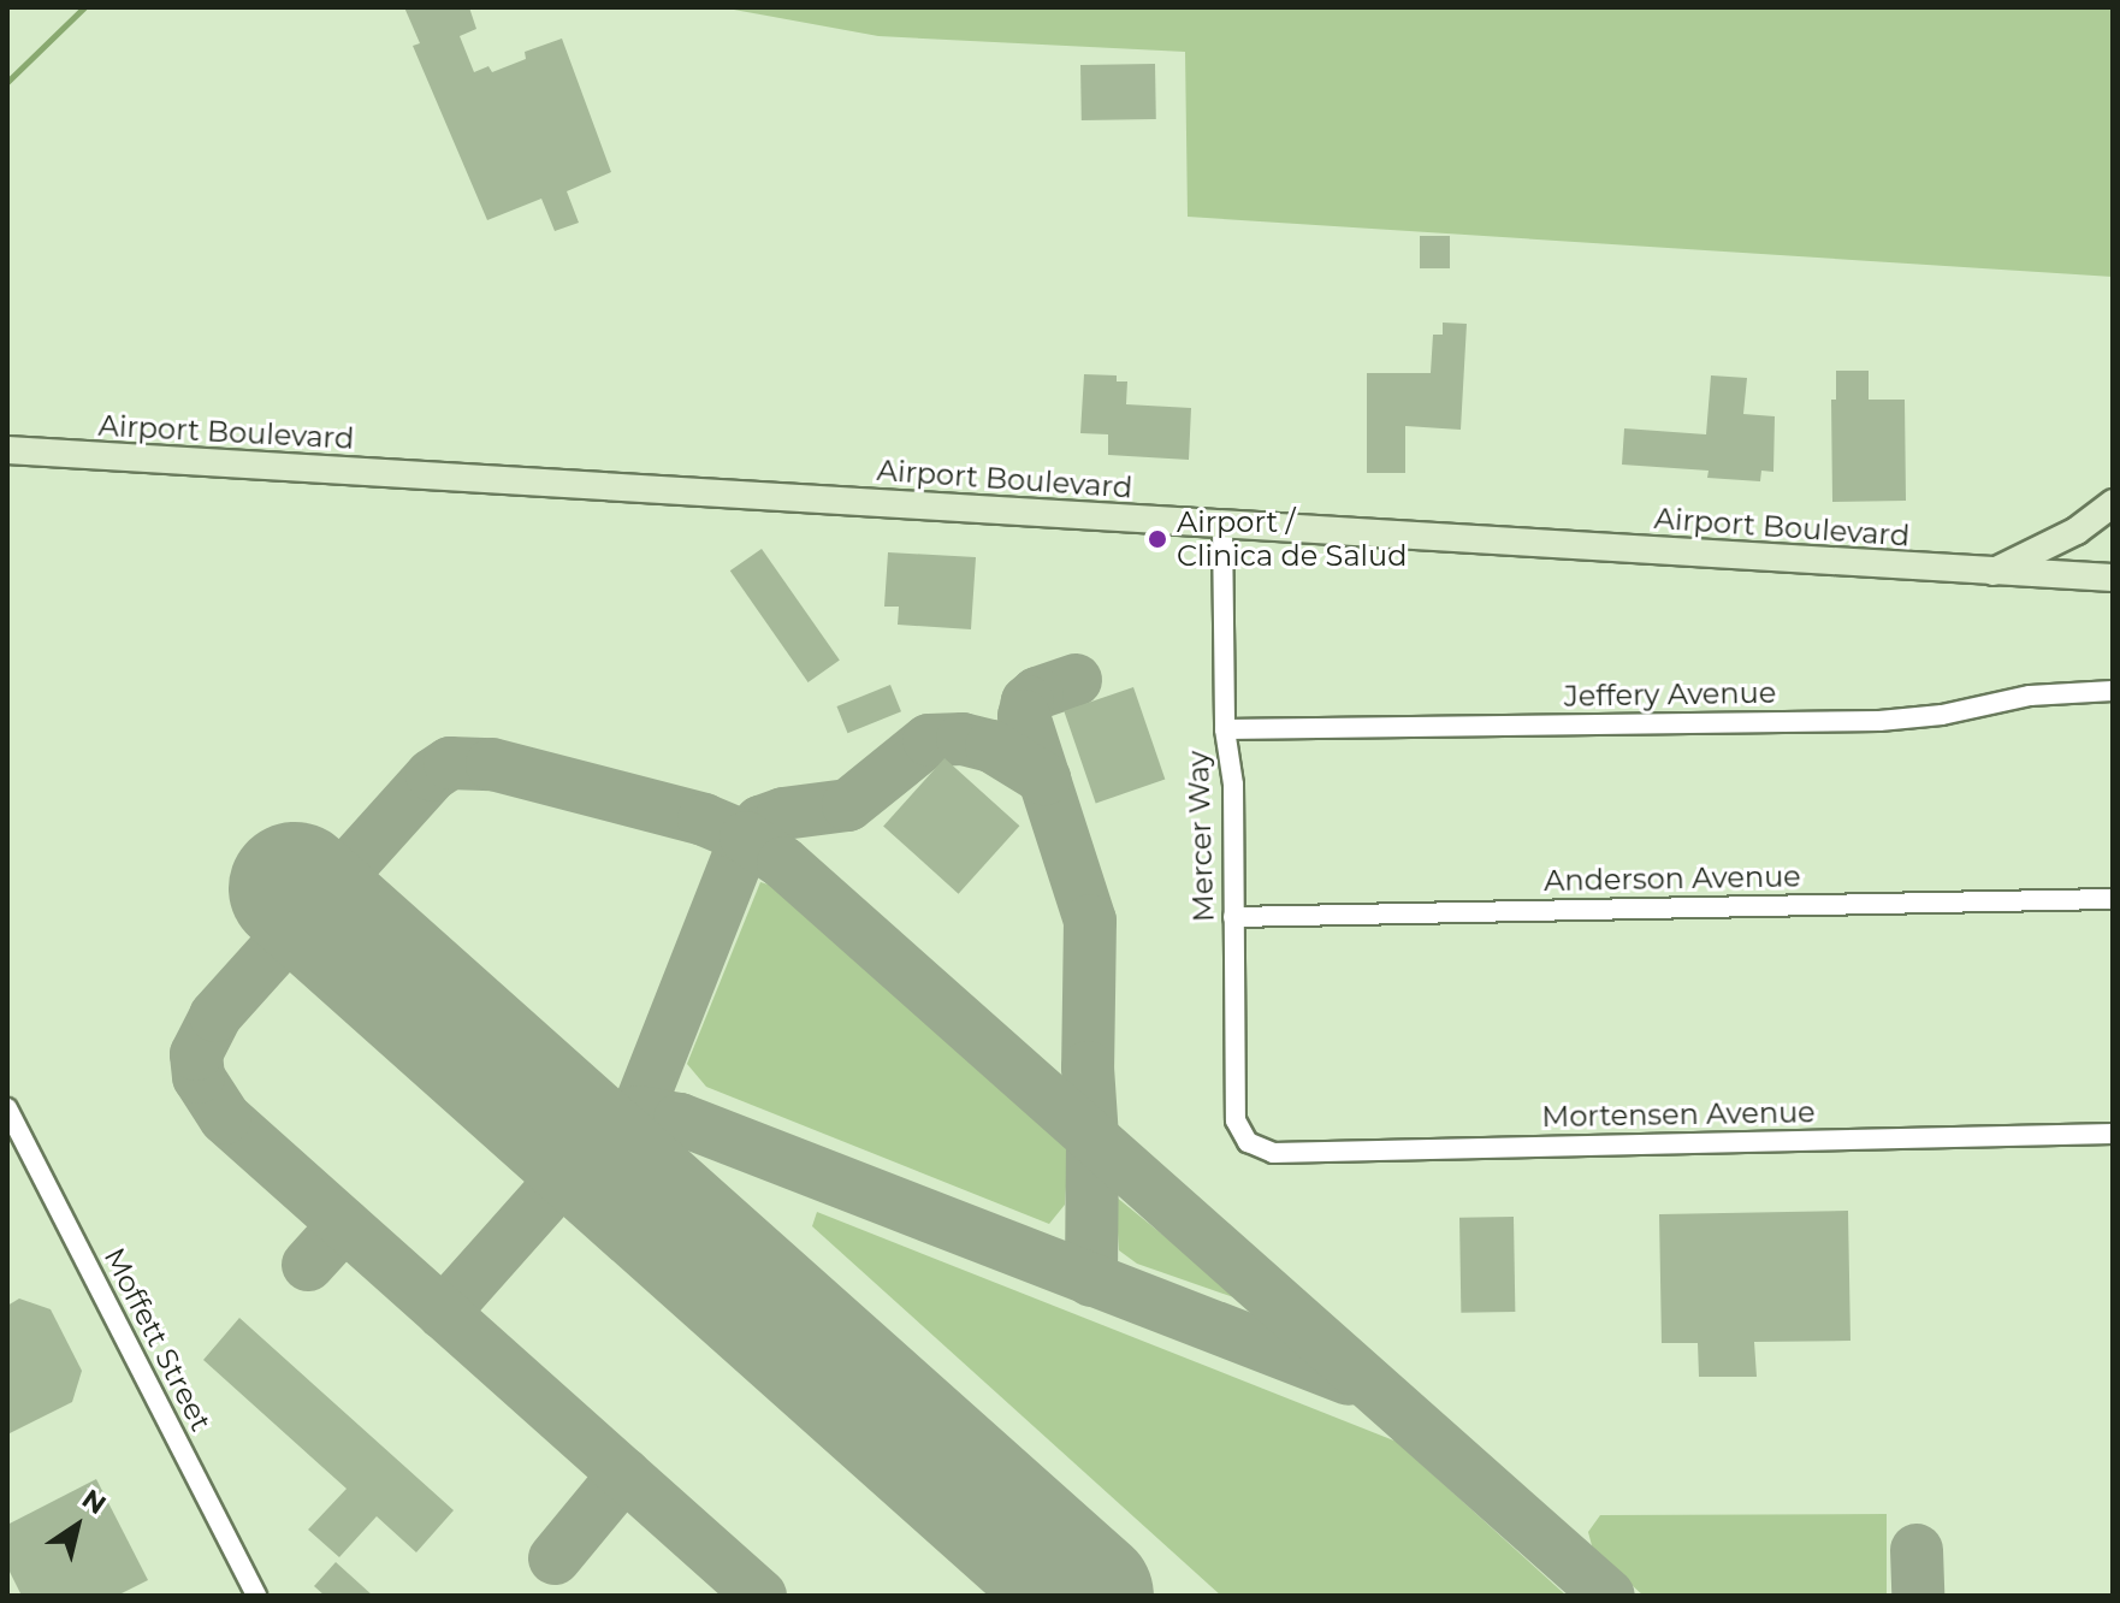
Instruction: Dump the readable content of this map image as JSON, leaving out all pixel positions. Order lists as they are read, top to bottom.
{
  "streets": {
    "main road": ["Airport Boulevard"],
    "street": [
      "Jeffery Avenue",
      "Mercer Way",
      "Anderson Avenue",
      "Mortensen Avenue",
      "Moffett Street"
    ]
  },
  "crossings": [
    ["Airport Boulevard", "Mercer Way"],
    ["Jeffery Avenue", "Mercer Way"],
    ["Mercer Way", "Anderson Avenue"],
    ["Mercer Way", "Mortensen Avenue"]
  ],
  "places": ["Airport / Clinica de Salud"],
  "north": "top right"
}
